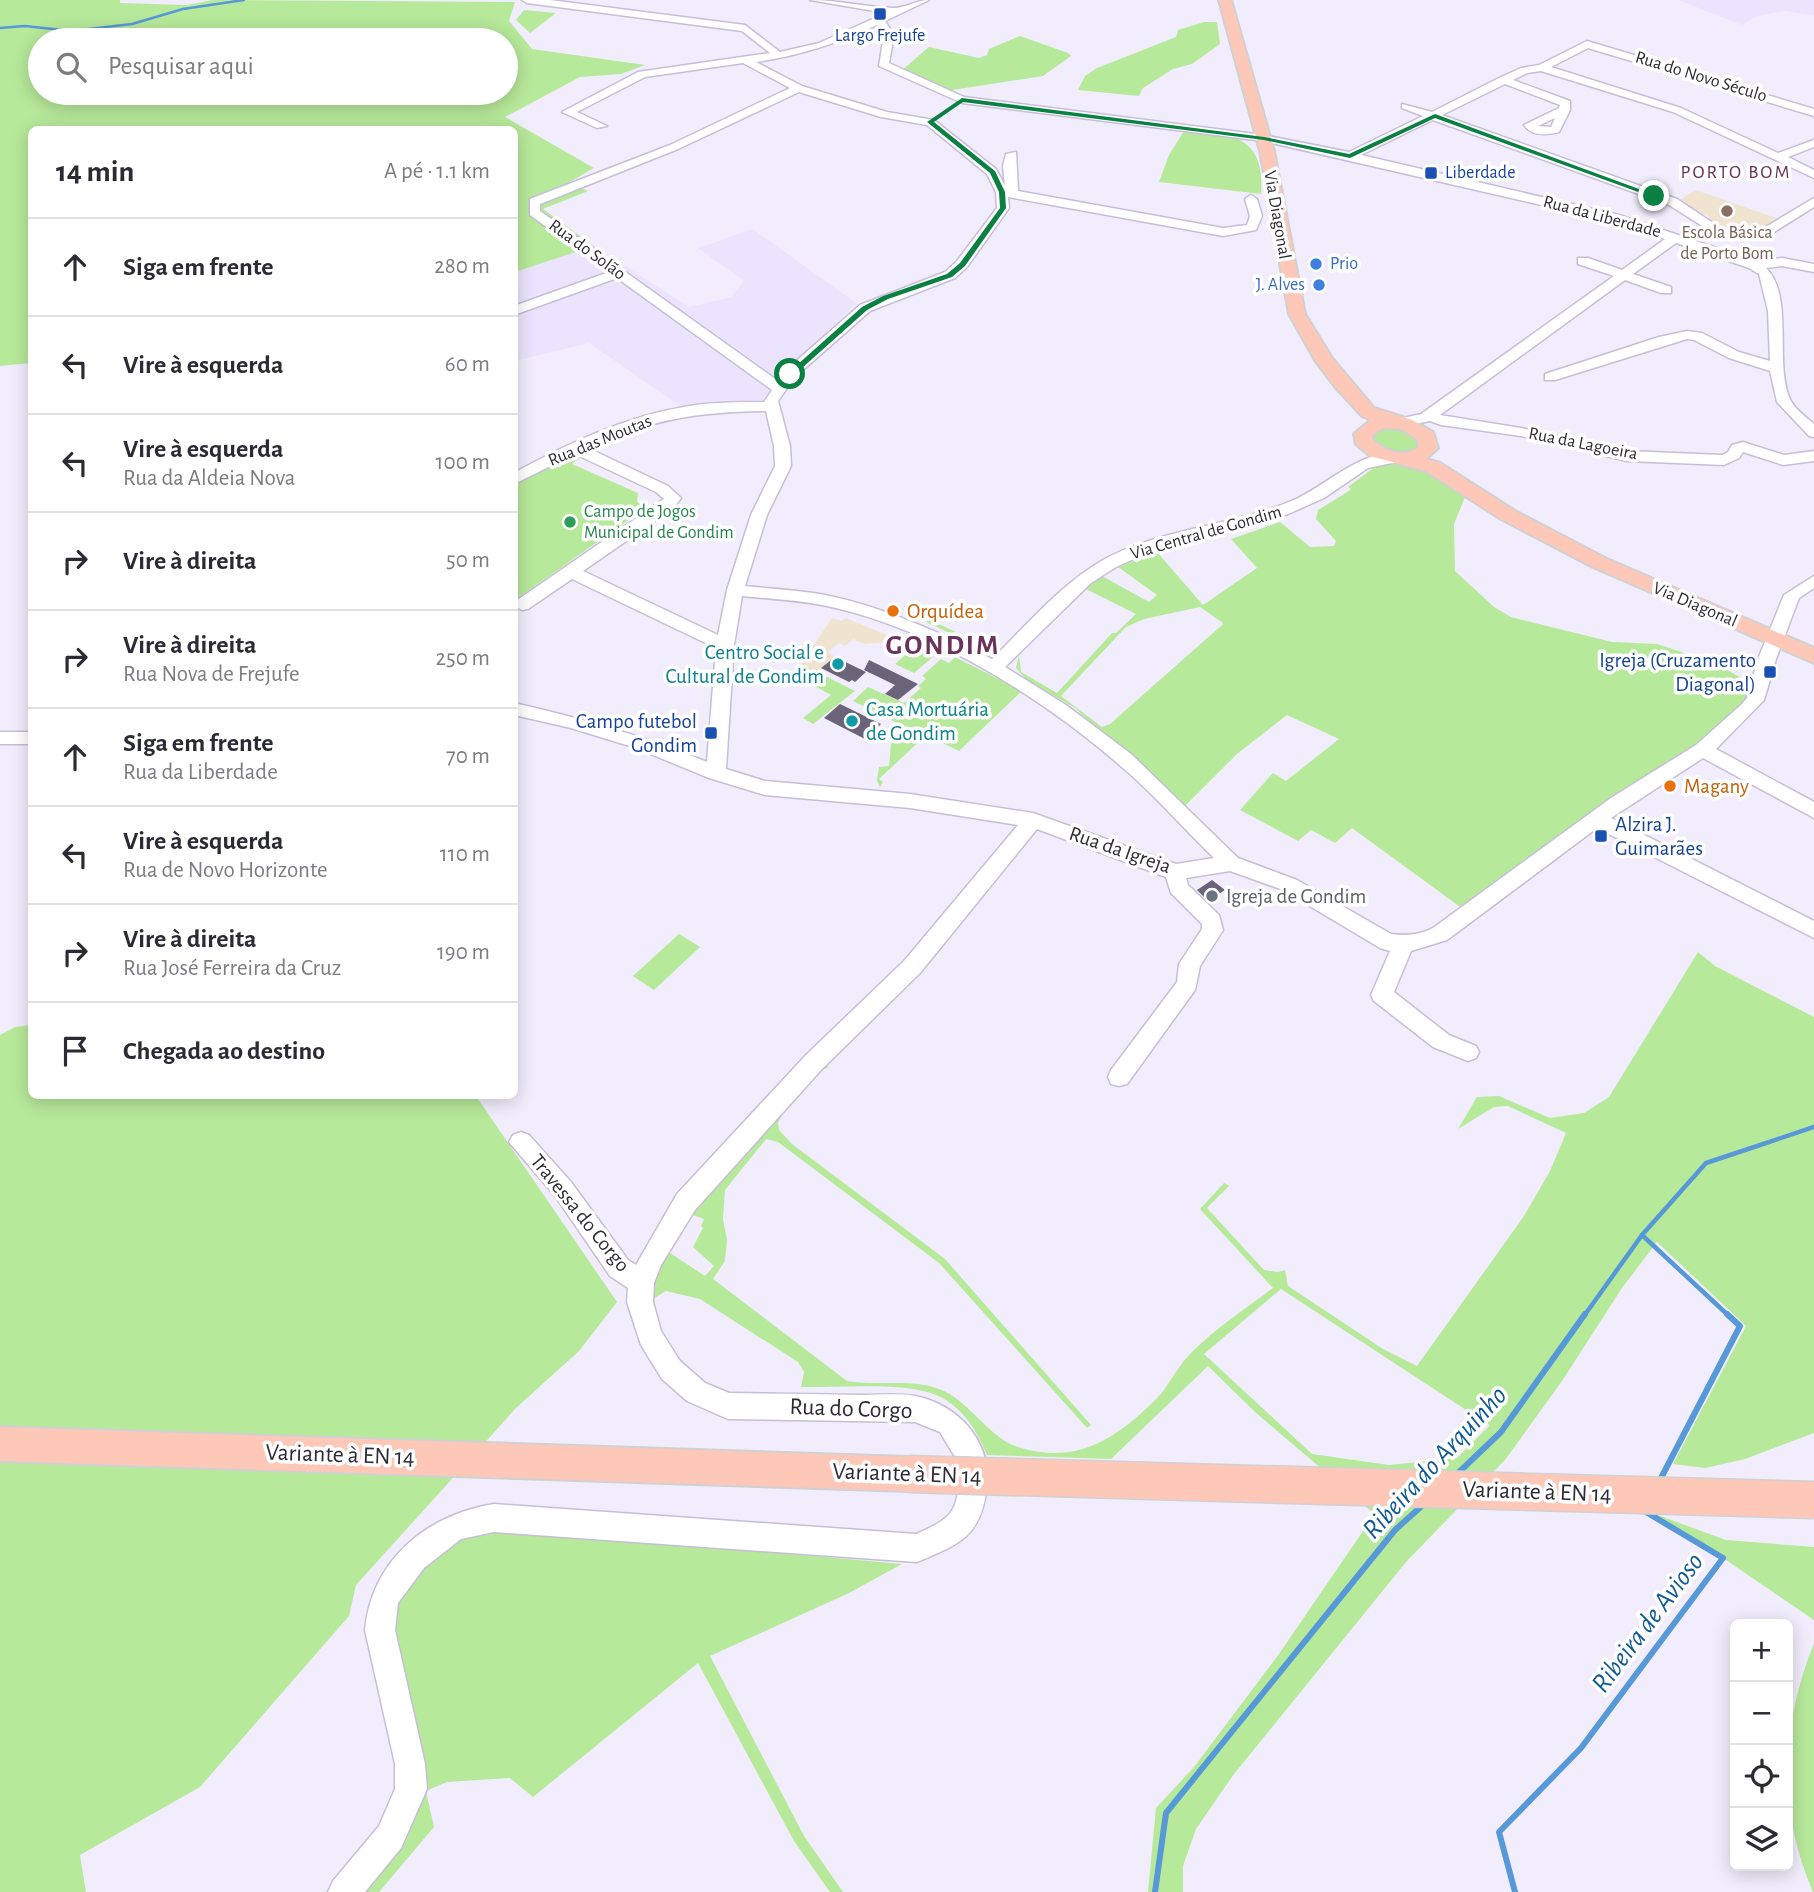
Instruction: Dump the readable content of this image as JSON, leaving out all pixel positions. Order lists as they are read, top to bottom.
{
  "streets": {
    "main road": ["Via Diagonal", "Variante à EN 14"],
    "street": [
      "Rua do Novo Século",
      "Rua da Liberdade",
      "Rua do Solão",
      "Rua das Moutas",
      "Rua da Lagoeira",
      "Via Central de Gondim",
      "Rua da Igreja",
      "Travessa do Corgo",
      "Rua do Corgo"
    ]
  },
  "crossings": [
    ["Via Diagonal", "Rua da Liberdade"],
    ["Via Diagonal", "Rua da Lagoeira"],
    ["Via Diagonal", "Via Central de Gondim"],
    ["Travessa do Corgo", "Rua do Corgo"]
  ],
  "districts": ["PORTO BOM", "GONDIM"],
  "water": ["Ribeira do Arquinho", "Ribeira de Avioso"],
  "places": {
    "transit": [
      "Largo Frejufe",
      "Liberdade",
      "Igreja (Cruzamento Diagonal)",
      "Campo futebol Gondim",
      "Alzira J. Guimarães"
    ],
    "other": [
      "Escola Básica de Porto Bom",
      "Prio",
      "J. Alves",
      "Campo de Jogos Municipal de Gondim",
      "Orquídea",
      "Centro Social e Cultural de Gondim",
      "Casa Mortuária de Gondim",
      "Magany",
      "Igreja de Gondim"
    ]
  },
  "page": {
    "search": "Pesquisar aqui",
    "heading": ["14 min", "A pé · 1.1 km"],
    "list": [
      ["Siga em frente", "280 m"],
      ["Vire à esquerda", "60 m"],
      ["Vire à esquerda", "Rua da Aldeia Nova", "100 m"],
      ["Vire à direita", "50 m"],
      ["Vire à direita", "Rua Nova de Frejufe", "250 m"],
      ["Siga em frente", "Rua da Liberdade", "70 m"],
      ["Vire à esquerda", "Rua de Novo Horizonte", "110 m"],
      ["Vire à direita", "Rua José Ferreira da Cruz", "190 m"],
      "Chegada ao destino"
    ],
    "map_buttons": ["+", "−"]
  }
}
